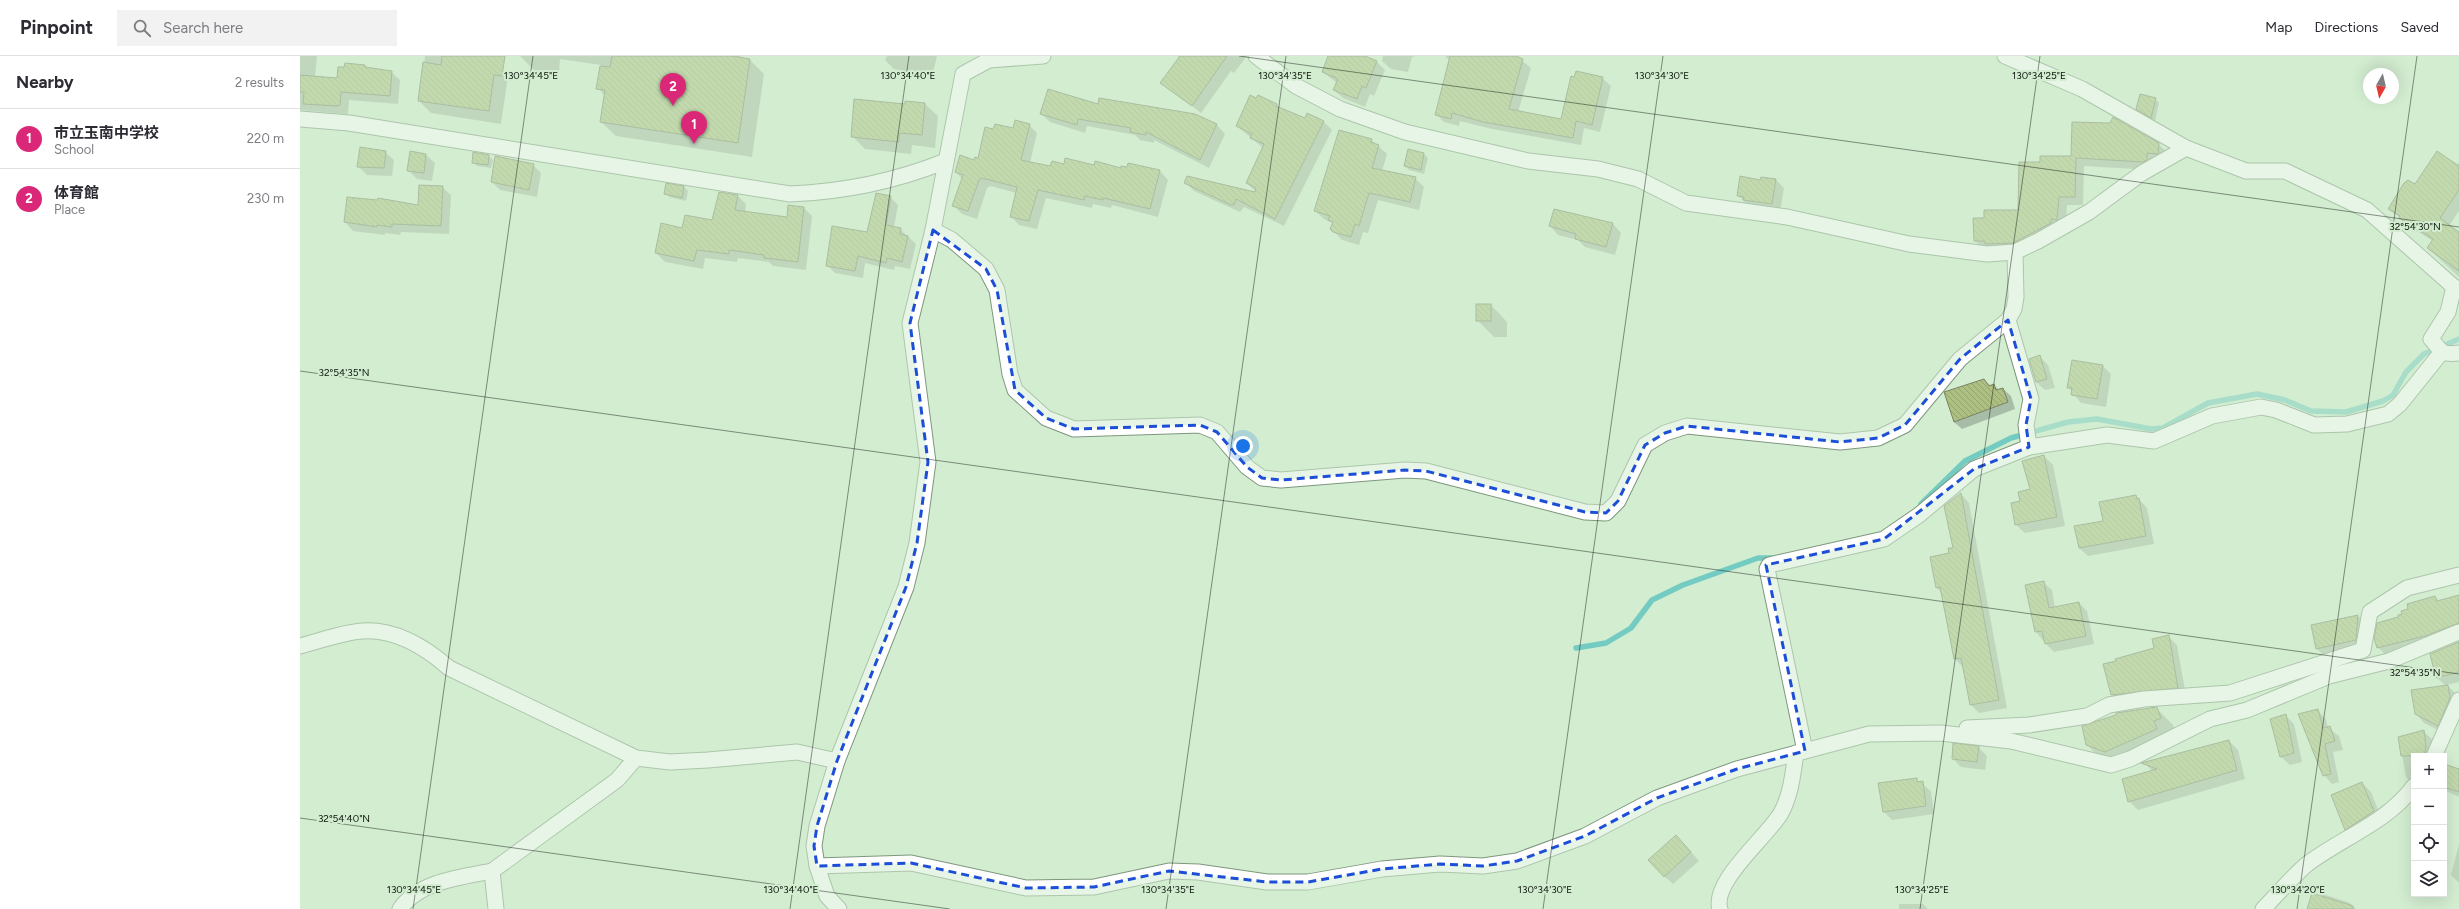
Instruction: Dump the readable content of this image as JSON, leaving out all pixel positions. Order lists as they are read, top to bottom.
{
  "north": "bottom",
  "page": {
    "header": "Pinpoint",
    "search": "Search here",
    "nav": ["Map", "Directions", "Saved"],
    "heading": ["Nearby", "2 results"],
    "pins": ["2", "1"],
    "list": [
      {
        "mark": "1",
        "name": "市立玉南中学校",
        "note": "School",
        "value": "220 m"
      },
      {
        "mark": "2",
        "name": "体育館",
        "note": "Place",
        "value": "230 m"
      }
    ],
    "map_buttons": ["+", "−"]
  },
  "coordinates": [
    "130°34'45\"E",
    "130°34'40\"E",
    "130°34'35\"E",
    "130°34'30\"E",
    "130°34'25\"E",
    "32°54'30\"N",
    "32°54'35\"N",
    "32°54'40\"N",
    "130°34'20\"E"
  ]
}
